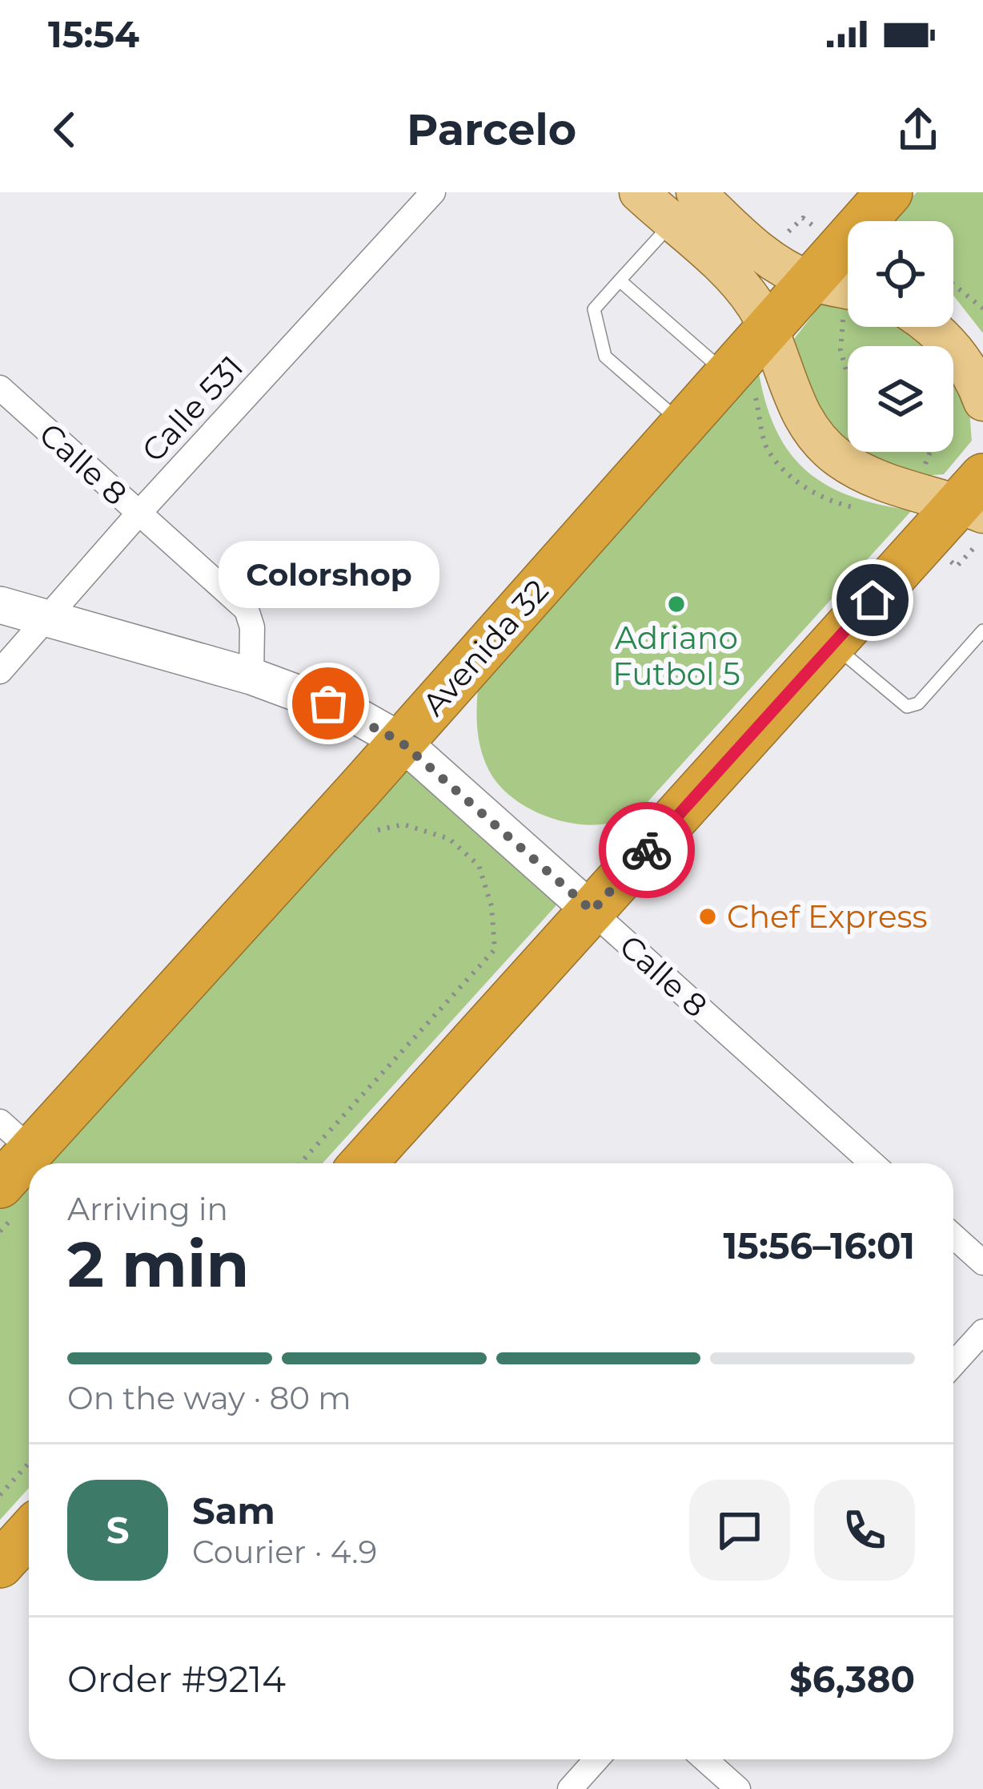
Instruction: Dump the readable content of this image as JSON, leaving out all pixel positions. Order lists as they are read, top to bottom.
{
  "streets": {
    "highway": ["Avenida 32"],
    "street": ["Calle 531", "Calle 8"]
  },
  "crossings": [
    ["Calle 531", "Calle 8"],
    ["Calle 8", "Avenida 32"]
  ],
  "places": ["Adriano Futbol 5", "Colorshop", "Chef Express"],
  "page": {
    "status": "15:54",
    "header": "Parcelo",
    "bubble": "Colorshop",
    "heading": ["2 min", "Arriving in", "15:56–16:01"],
    "panel": [
      "Sam",
      "Courier · 4.9",
      "Order #9214",
      "$6,380"
    ],
    "bar": "On the way · 80 m",
    "round": "S"
  }
}
